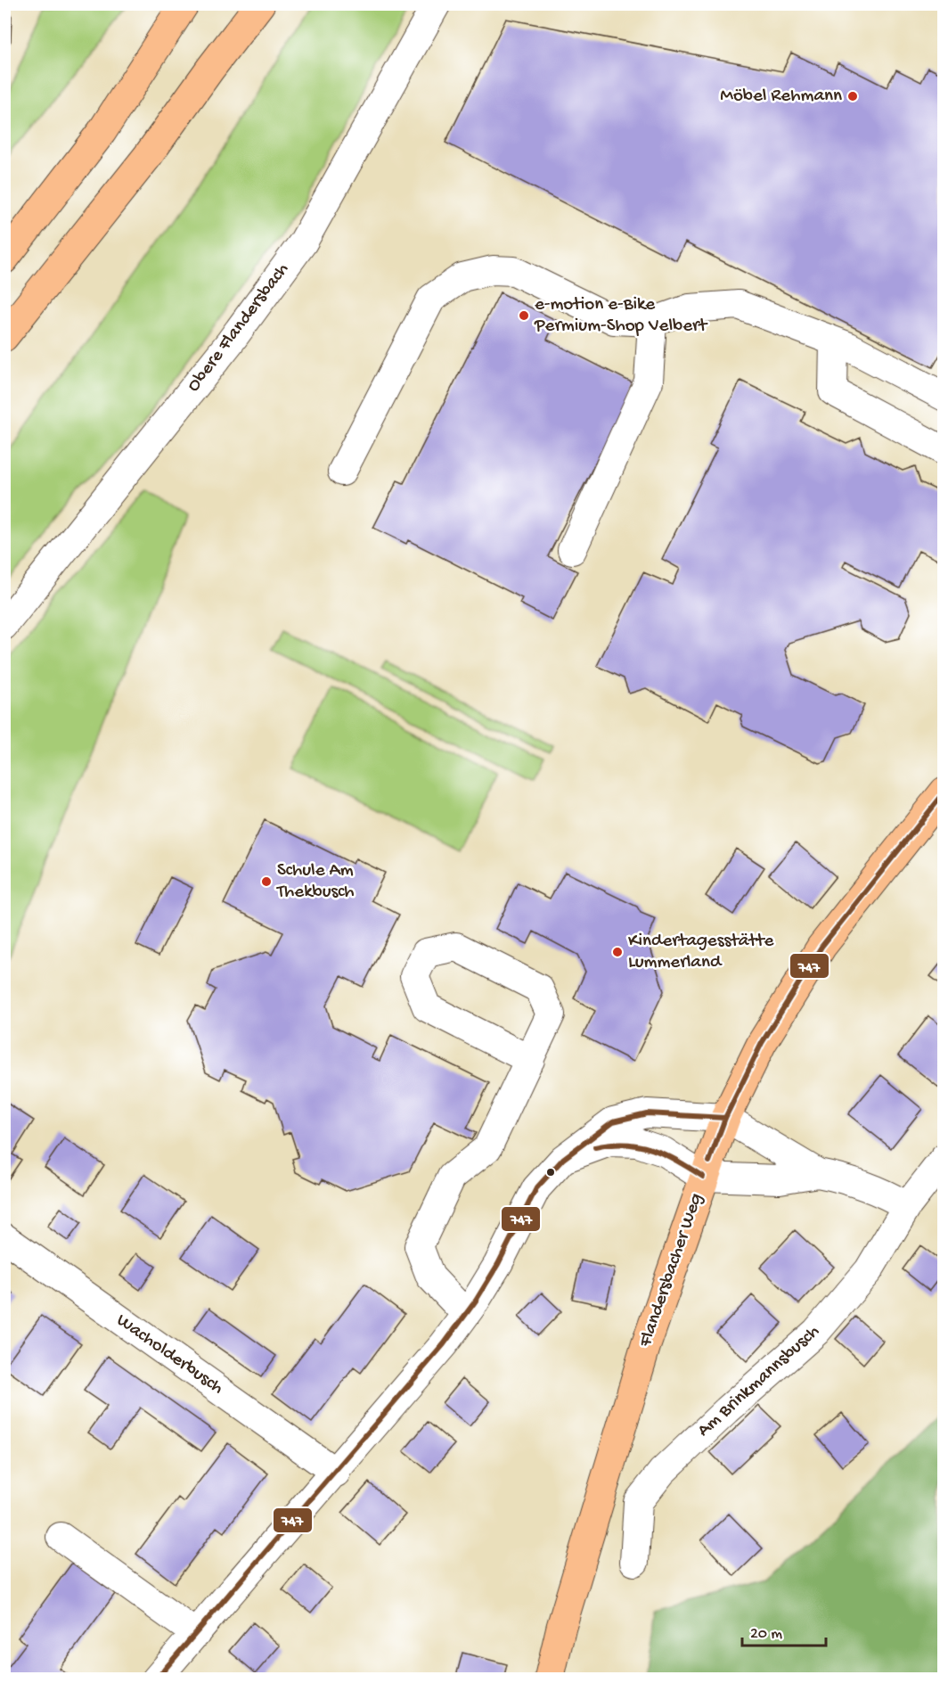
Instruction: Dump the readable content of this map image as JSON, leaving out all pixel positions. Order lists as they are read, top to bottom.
{
  "streets": {
    "main road": ["Flandersbacher Weg"],
    "street": ["Obere Flandersbach", "Wacholderbusch", "Am Brinkmannsbusch"]
  },
  "places": [
    "Möbel Rehmann",
    "e-motion e-Bike Permium-Shop Velbert",
    "Schule Am Thekbusch",
    "Kindertagesstätte Lummerland"
  ],
  "lines": ["transit line 747"],
  "scale_bar": "20 m"
}
